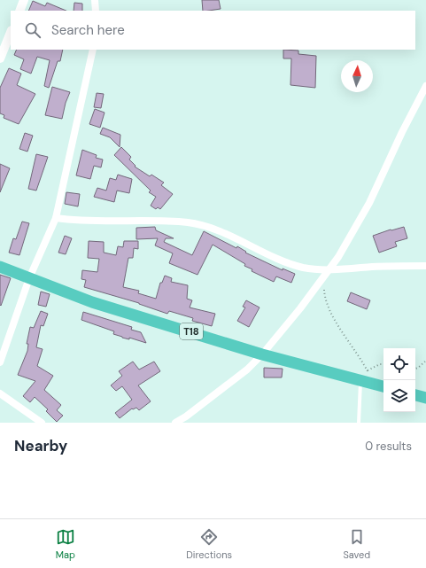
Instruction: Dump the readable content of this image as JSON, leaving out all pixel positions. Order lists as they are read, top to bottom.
{
  "streets": {
    "highway": ["T18"]
  },
  "north": "top",
  "page": {
    "search": "Search here",
    "heading": ["Nearby", "0 results"],
    "nav": ["Map", "Directions", "Saved"]
  }
}
